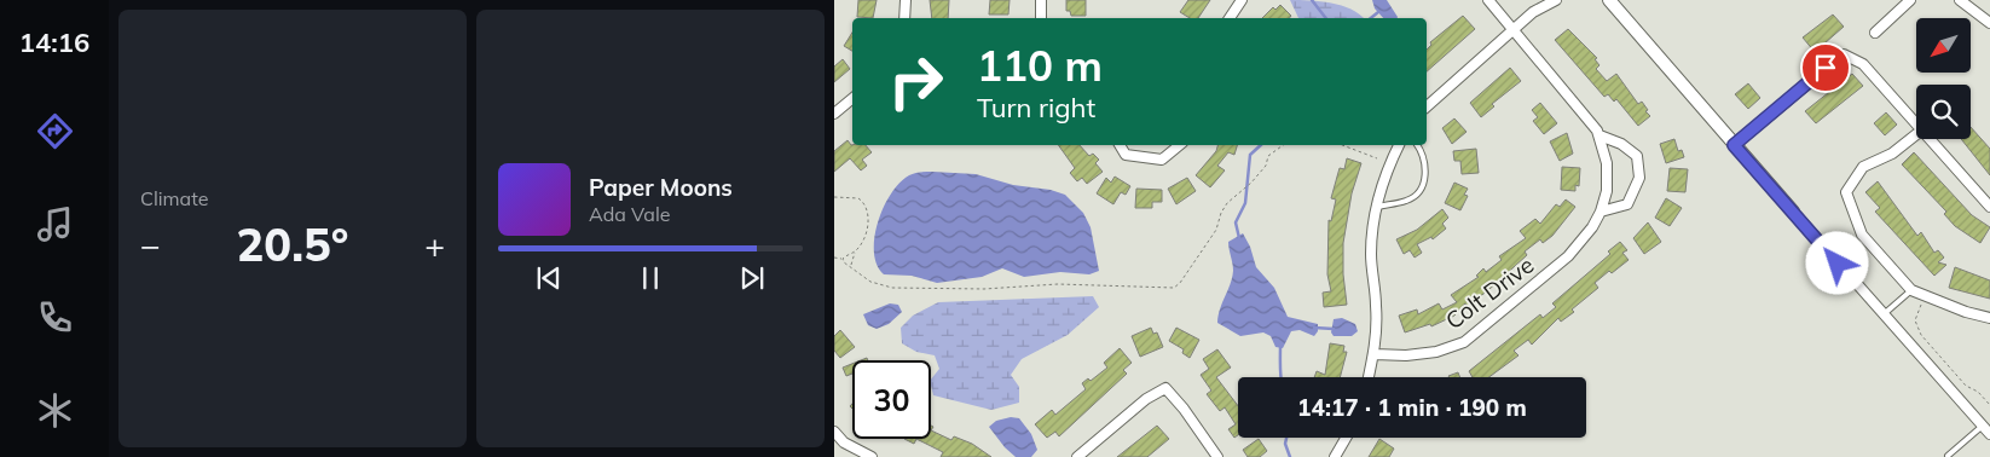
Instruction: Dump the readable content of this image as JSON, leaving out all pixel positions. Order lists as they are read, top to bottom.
{
  "streets": {
    "street": ["Colt Drive"]
  },
  "north": "bottom left",
  "page": {
    "tabs": "14:16",
    "tile": "Climate",
    "turn": ["110 m", "Turn right"],
    "song": ["Paper Moons", "Ada Vale"],
    "heat": ["−", "20.5°", "+"],
    "limit": "30",
    "trip": "14:17 · 1 min · 190 m"
  }
}
